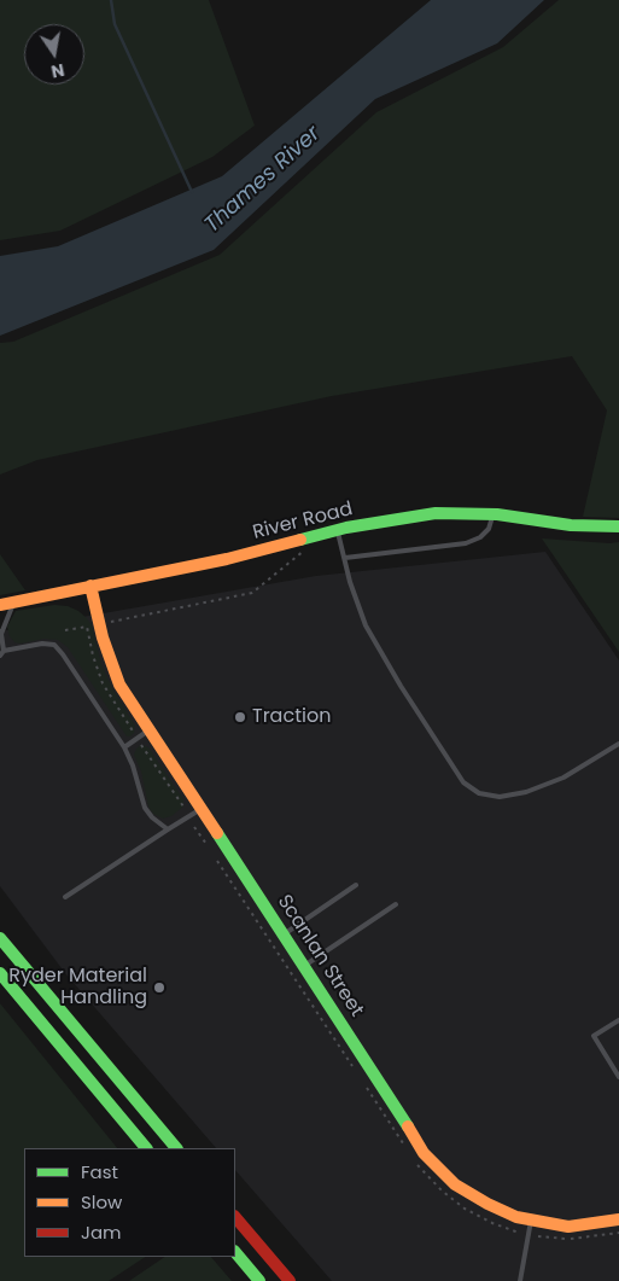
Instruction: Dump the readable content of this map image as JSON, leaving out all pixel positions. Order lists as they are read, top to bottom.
{
  "streets": {
    "main road": ["River Road", "Scanlan Street"]
  },
  "crossings": [
    ["River Road", "Scanlan Street"]
  ],
  "water": ["Thames River"],
  "places": ["Traction", "Ryder Material Handling"],
  "legend": ["Fast", "Slow", "Jam"],
  "north": "bottom"
}
